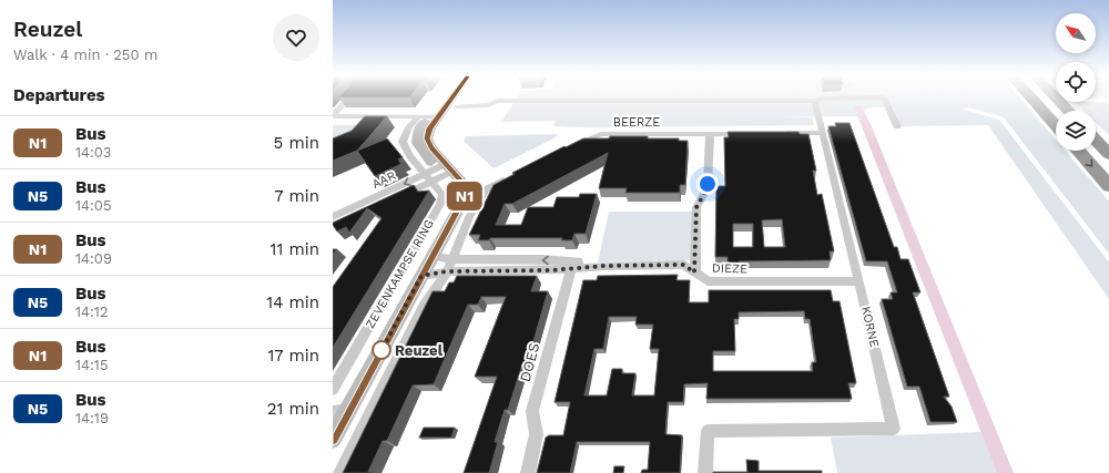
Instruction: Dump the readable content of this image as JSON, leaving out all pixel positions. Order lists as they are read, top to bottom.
{
  "streets": {
    "main road": ["ZEVENKAMPSE RING"],
    "street": [
      "BEERZE",
      "AAR",
      "DIEZE",
      "KORNE",
      "DOES"
    ]
  },
  "crossings": [
    ["AAR", "ZEVENKAMPSE RING"],
    ["DIEZE", "ZEVENKAMPSE RING"],
    ["DIEZE", "KORNE"],
    ["DIEZE", "DOES"]
  ],
  "places": ["Reuzel"],
  "lines": ["bus line N1"],
  "north": "top left",
  "page": {
    "heading": [
      ["Reuzel", "Walk · 4 min · 250 m"],
      "Departures"
    ],
    "on_map": "N1",
    "list": [
      {
        "mark": "N1",
        "name": "Bus",
        "note": "14:03",
        "value": "5 min"
      },
      {
        "mark": "N5",
        "name": "Bus",
        "note": "14:05",
        "value": "7 min"
      },
      {
        "mark": "N1",
        "name": "Bus",
        "note": "14:09",
        "value": "11 min"
      },
      {
        "mark": "N5",
        "name": "Bus",
        "note": "14:12",
        "value": "14 min"
      },
      {
        "mark": "N1",
        "name": "Bus",
        "note": "14:15",
        "value": "17 min"
      },
      {
        "mark": "N5",
        "name": "Bus",
        "note": "14:19",
        "value": "21 min"
      }
    ]
  }
}
